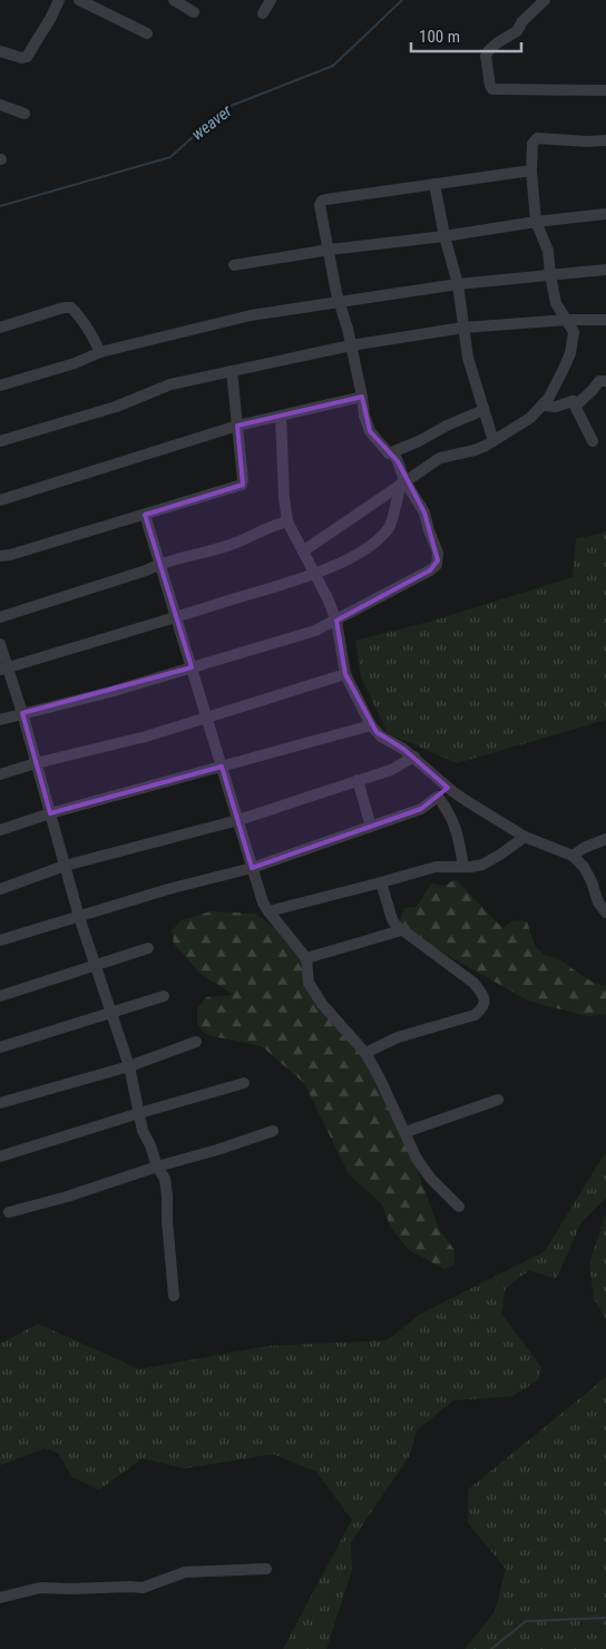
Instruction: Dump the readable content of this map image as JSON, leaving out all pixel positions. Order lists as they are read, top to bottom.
{
  "water": ["weaver"],
  "scale_bar": "100 m"
}
